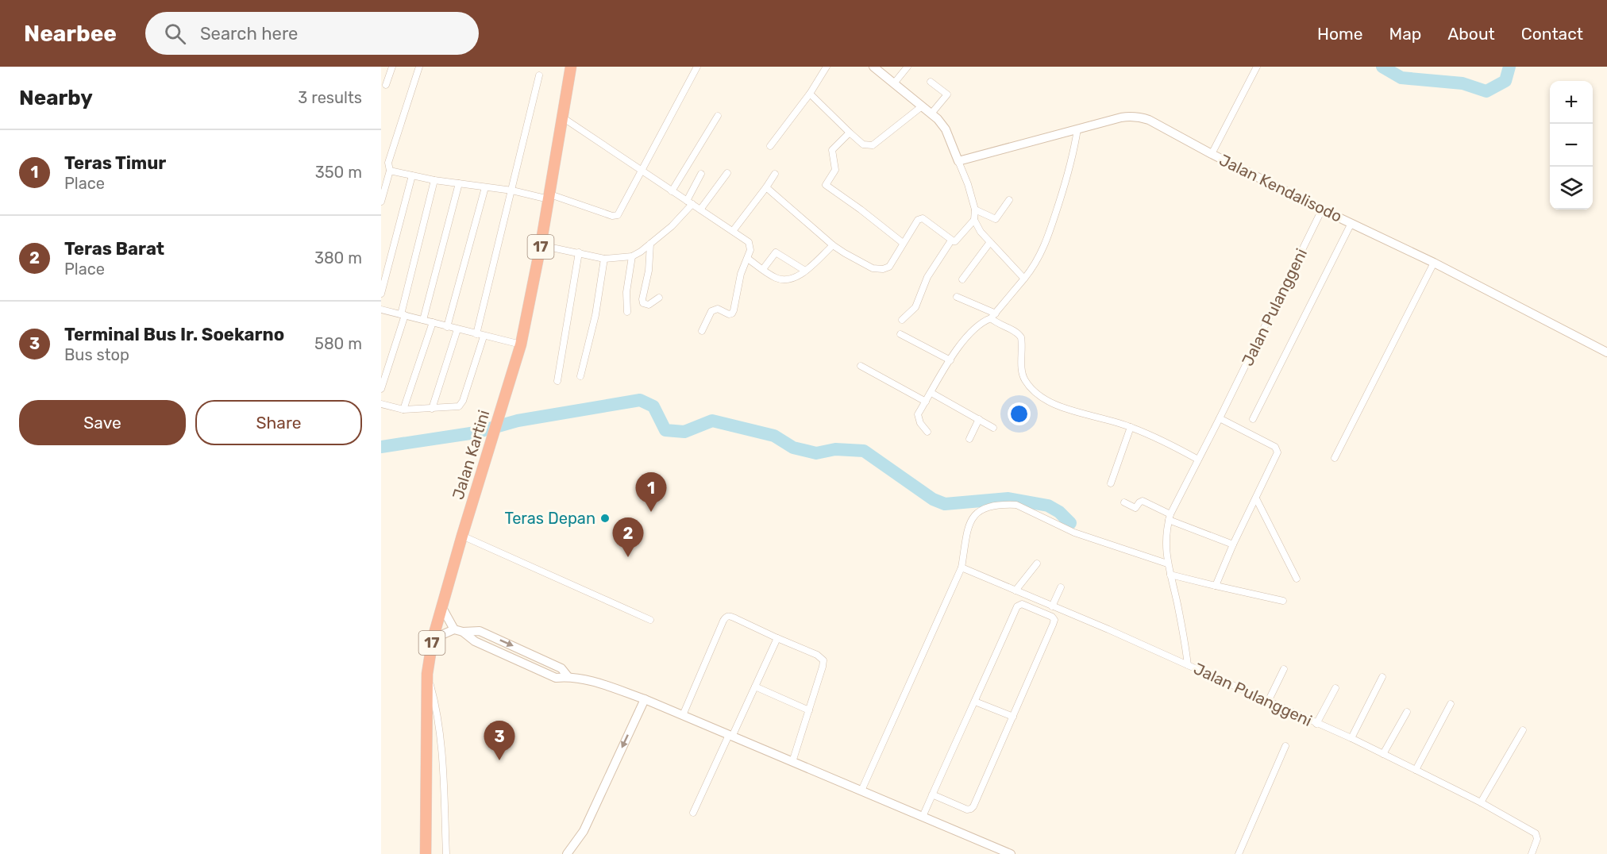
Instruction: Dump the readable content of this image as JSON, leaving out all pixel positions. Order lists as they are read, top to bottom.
{
  "streets": {
    "highway": ["17", "Jalan Kartini"],
    "street": ["Jalan Kendalisodo", "Jalan Pulanggeni"]
  },
  "crossings": [
    ["Jalan Kendalisodo", "Jalan Pulanggeni"]
  ],
  "places": ["Teras Depan"],
  "page": {
    "header": "Nearbee",
    "search": "Search here",
    "nav": [
      "Home",
      "Map",
      "About",
      "Contact"
    ],
    "heading": ["Nearby", "3 results"],
    "map_buttons": ["+", "−"],
    "list": [
      {
        "mark": "1",
        "name": "Teras Timur",
        "note": "Place",
        "value": "350 m"
      },
      {
        "mark": "2",
        "name": "Teras Barat",
        "note": "Place",
        "value": "380 m"
      },
      {
        "mark": "3",
        "name": "Terminal Bus Ir. Soekarno",
        "note": "Bus stop",
        "value": "580 m"
      }
    ],
    "buttons": ["Save", "Share"],
    "pins": ["1", "2", "3"]
  }
}
